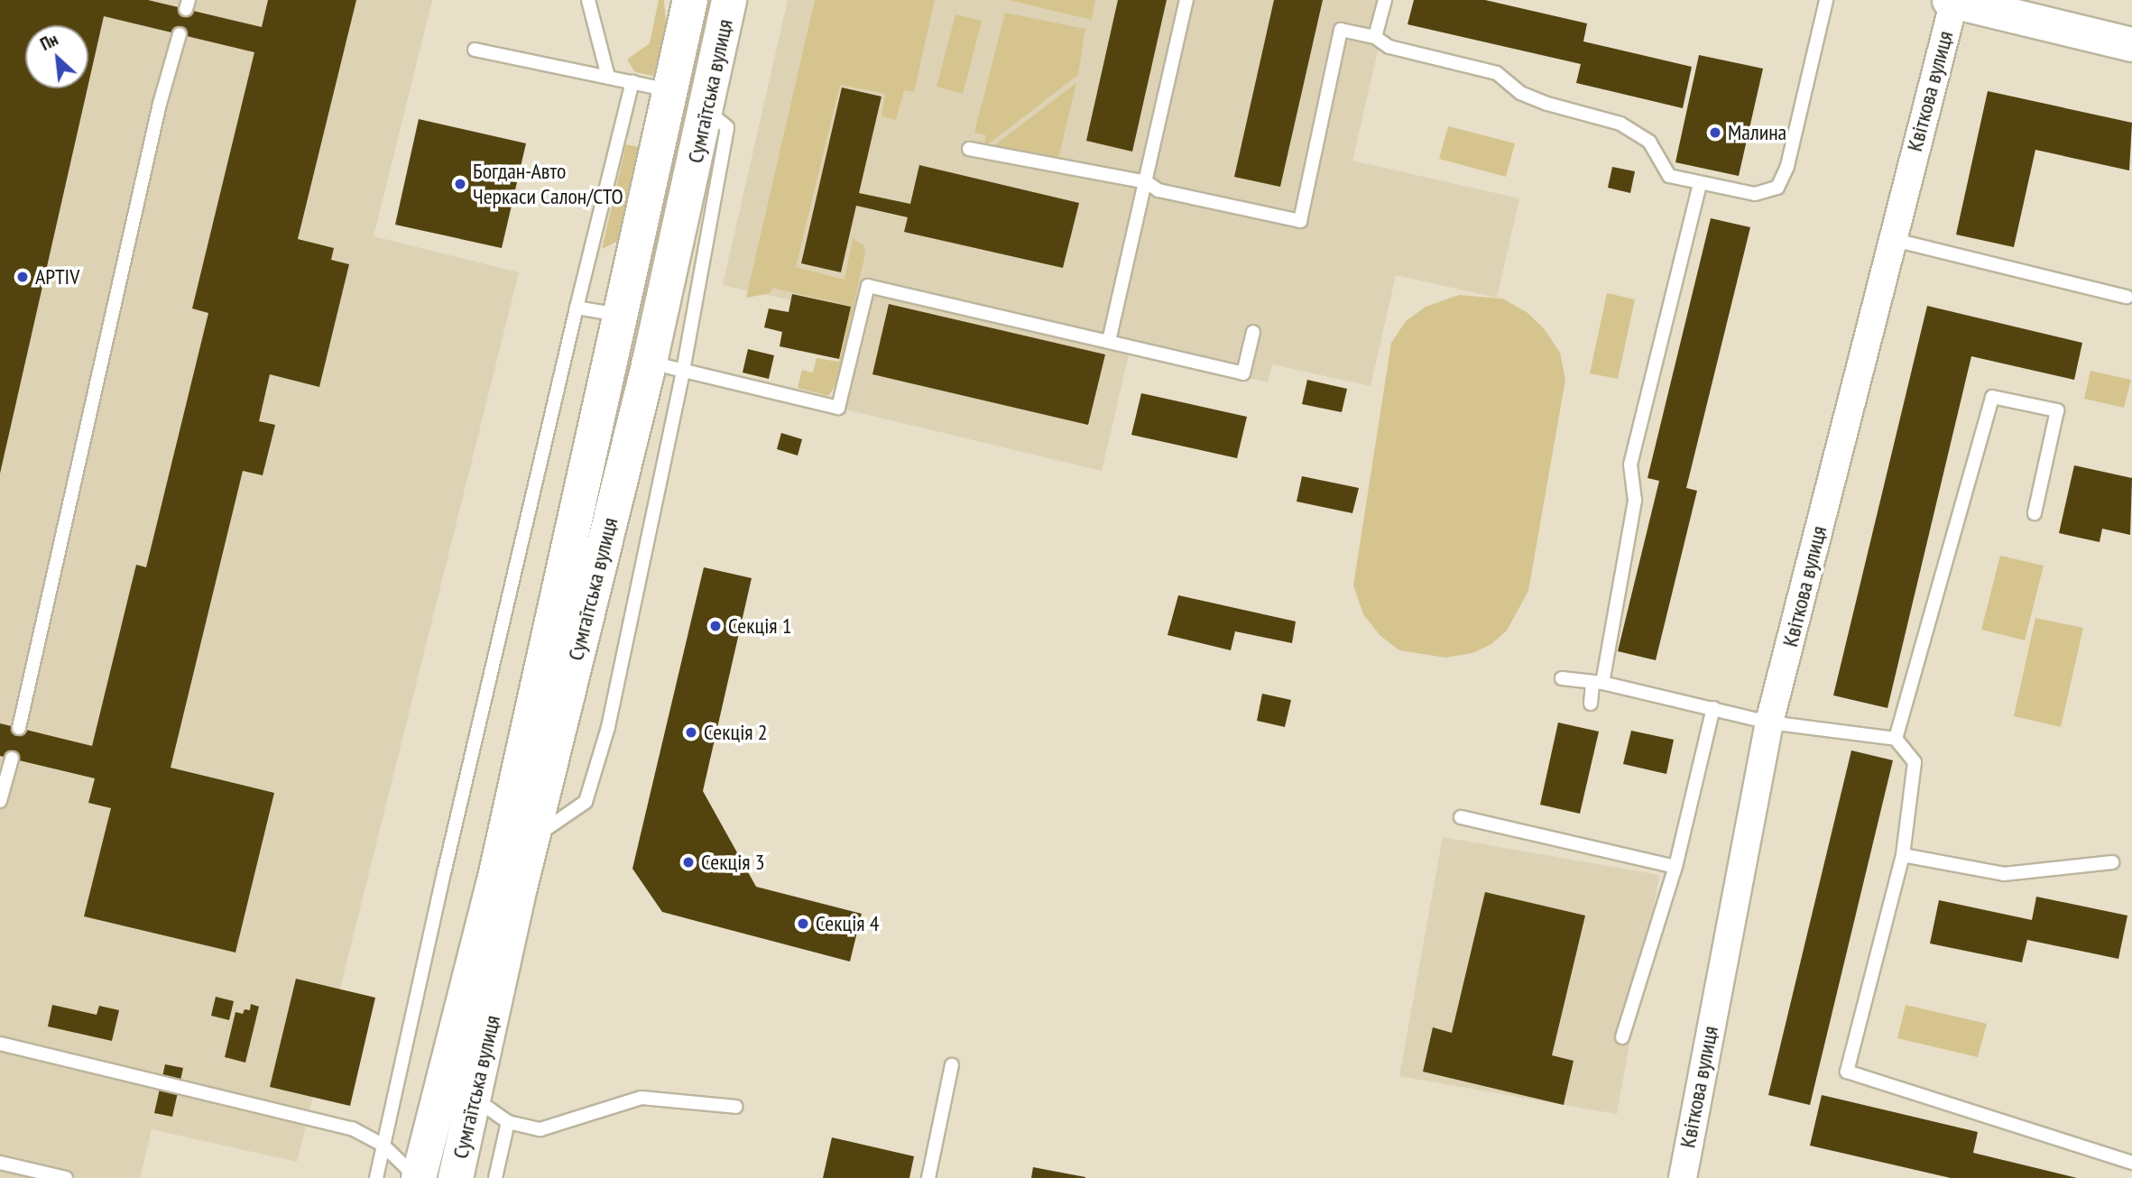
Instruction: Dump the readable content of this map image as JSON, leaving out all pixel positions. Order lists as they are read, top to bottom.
{
  "streets": {
    "main road": ["Сумгаїтська вулиця"],
    "street": ["Квіткова вулиця"]
  },
  "places": [
    "Малина",
    "Богдан-Авто Черкаси Салон/СТО",
    "APTIV",
    "Секція 1",
    "Секція 2",
    "Секція 3",
    "Секція 4"
  ],
  "north": "top left"
}
